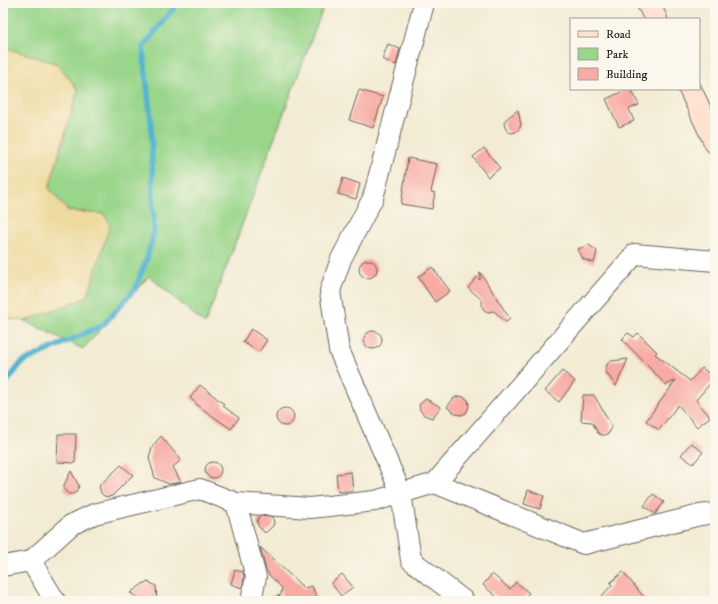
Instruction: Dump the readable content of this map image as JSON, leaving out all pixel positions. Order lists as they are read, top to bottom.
{
  "legend": ["Road", "Park", "Building"]
}
